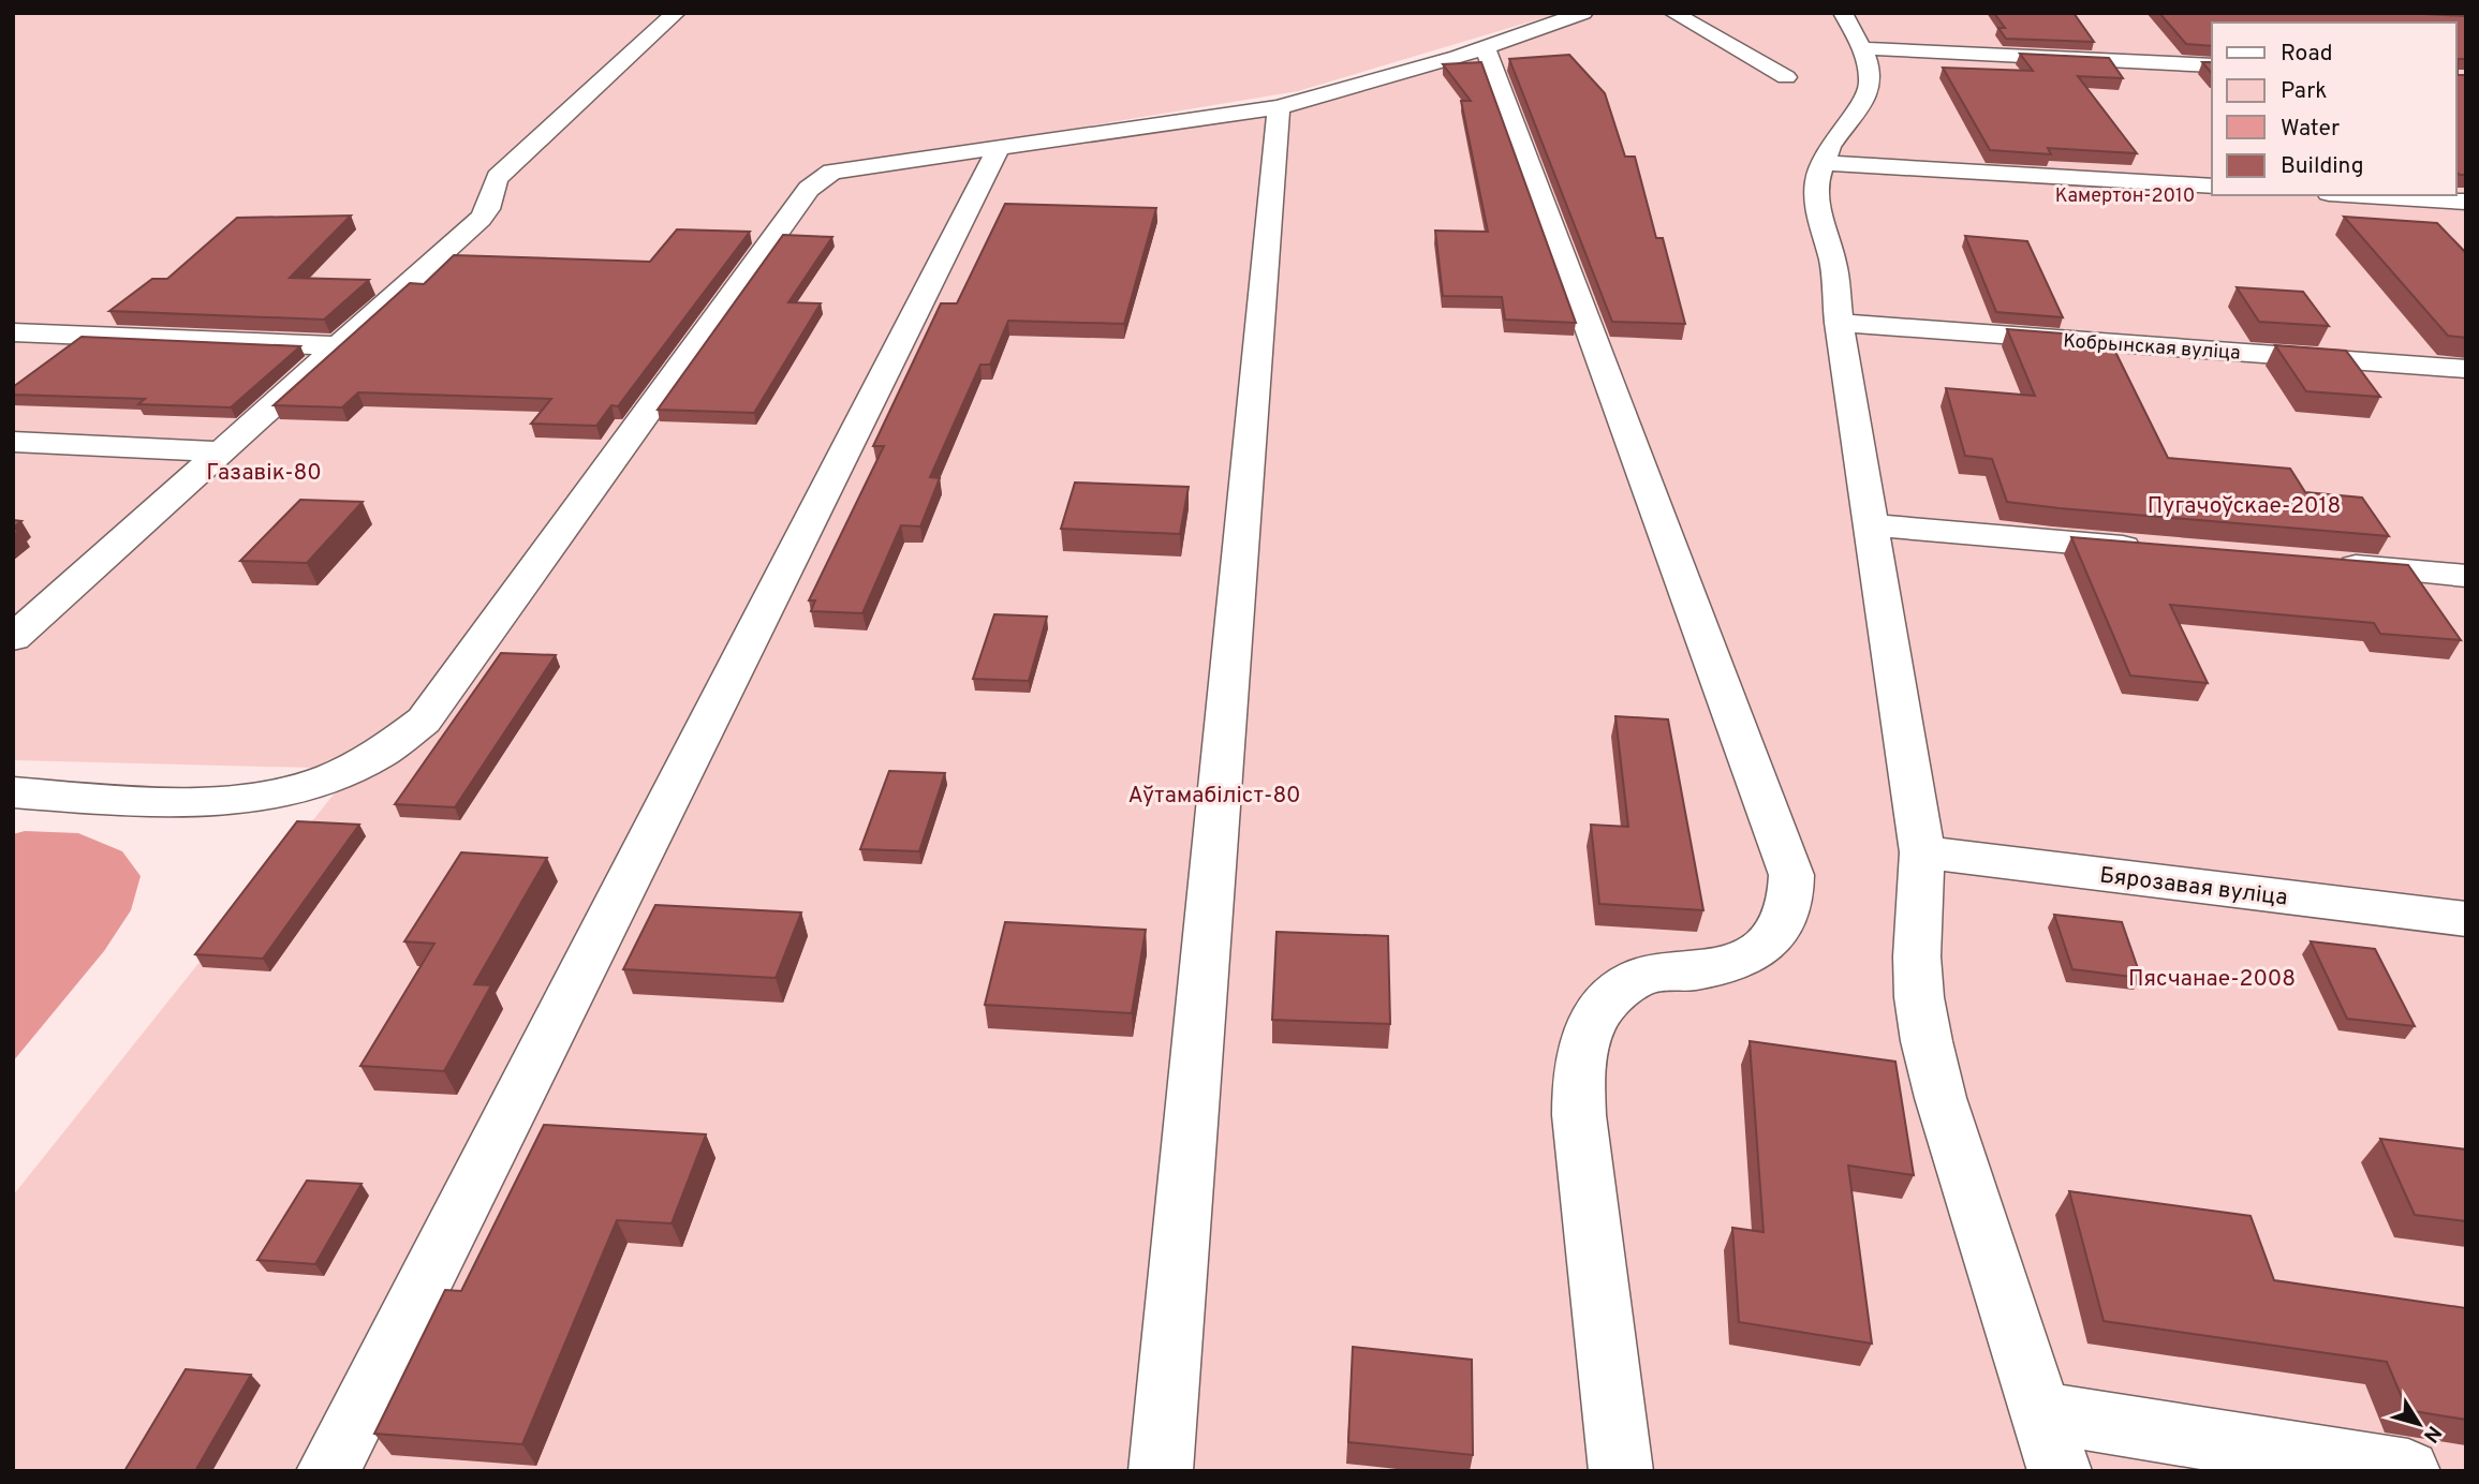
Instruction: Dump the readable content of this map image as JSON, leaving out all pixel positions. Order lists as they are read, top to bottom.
{
  "streets": {
    "lane": ["Кобрынская вуліца", "Бярозавая вуліца"]
  },
  "parks": [
    "Камертон-2010",
    "Газавік-80",
    "Пугачоўскае-2018",
    "Аўтамабіліст-80",
    "Пясчанае-2008"
  ],
  "legend": [
    "Road",
    "Park",
    "Water",
    "Building"
  ],
  "north": "bottom right"
}
